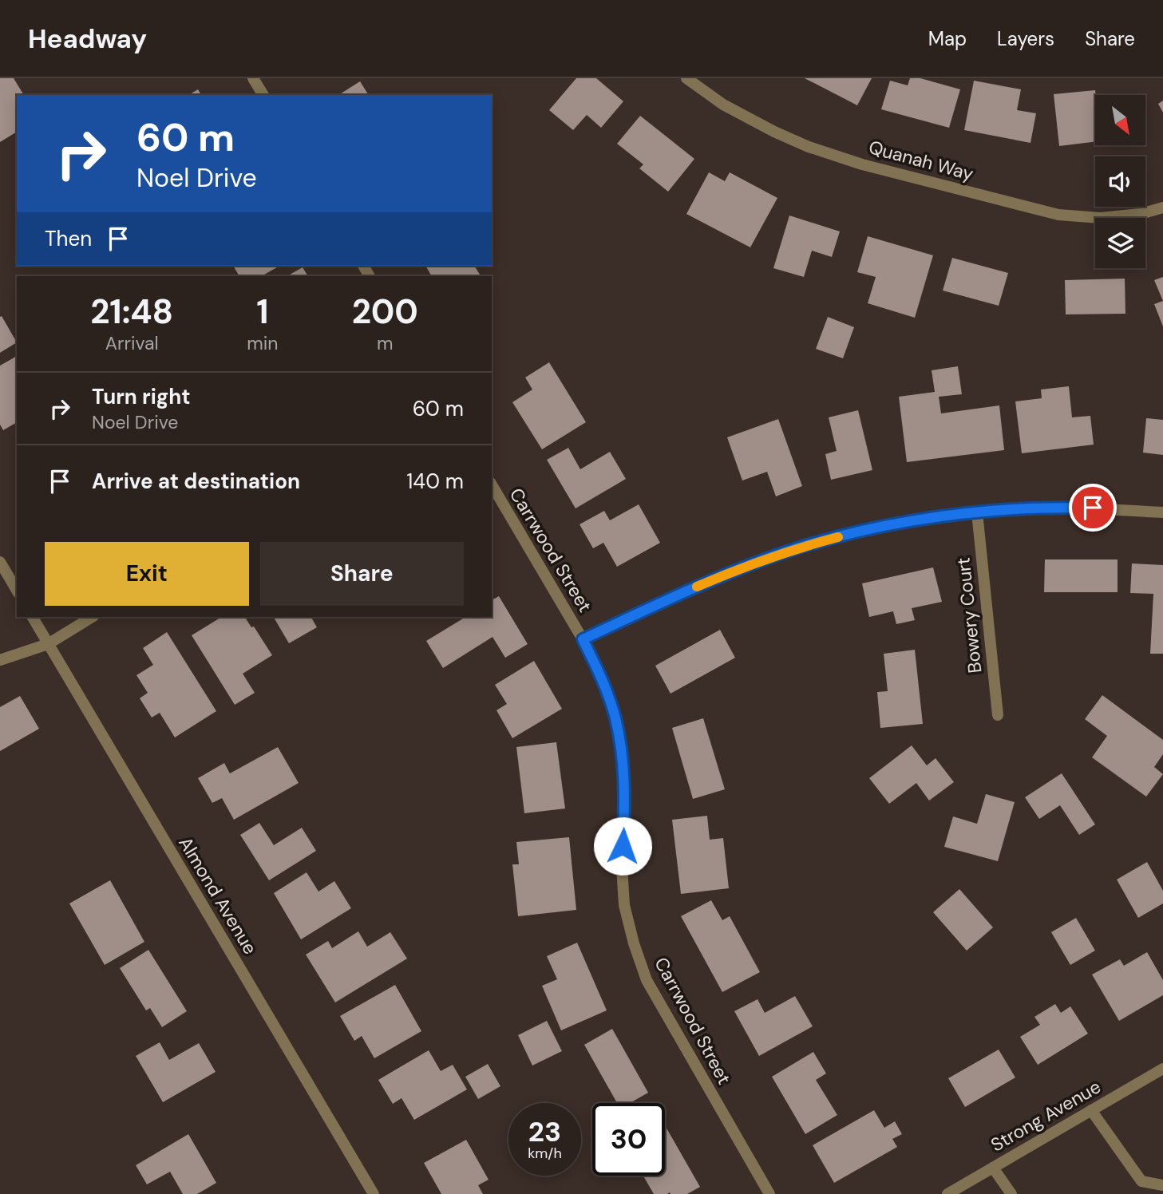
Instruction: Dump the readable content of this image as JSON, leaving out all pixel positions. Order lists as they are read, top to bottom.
{
  "streets": {
    "street": [
      "Quanah Way",
      "Carrwood Street",
      "Bowery Court",
      "Almond Avenue",
      "Strong Avenue"
    ]
  },
  "north": "bottom right",
  "page": {
    "header": "Headway",
    "nav": ["Map", "Layers", "Share"],
    "turn": ["60 m", "Noel Drive"],
    "then": "Then",
    "eta": [
      "21:48",
      "Arrival",
      "1",
      "min",
      "200",
      "m"
    ],
    "list": [
      {
        "name": "Turn right",
        "note": "Noel Drive",
        "value": "60 m"
      },
      {
        "name": "Arrive at destination",
        "value": "140 m"
      }
    ],
    "buttons": ["Exit", "Share"],
    "speed": "23 km/h",
    "limit": "30"
  }
}
